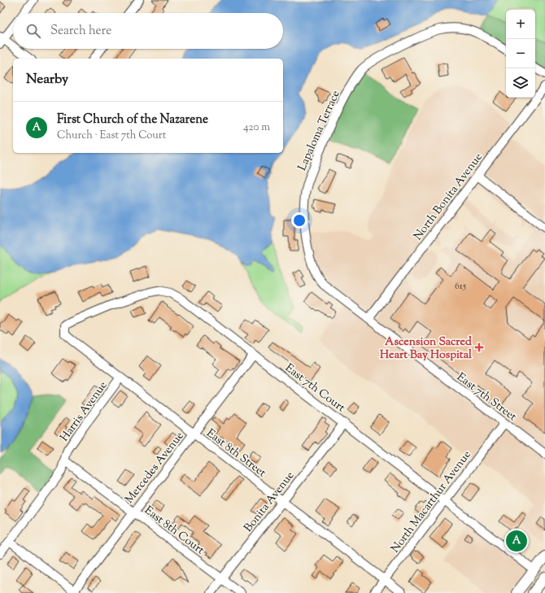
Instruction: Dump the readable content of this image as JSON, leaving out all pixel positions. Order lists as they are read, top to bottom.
{
  "streets": {
    "street": [
      "Lapaloma Terrace",
      "North Bonita Avenue",
      "East 7th Court",
      "East 7th Street",
      "Harris Avenue",
      "East 8th Street",
      "Mercedes Avenue",
      "Bonita Avenue",
      "North Macarthur Avenue",
      "East 8th Court"
    ]
  },
  "crossings": [
    ["Lapaloma Terrace", "East 7th Street"],
    ["North Bonita Avenue", "East 7th Street"],
    ["East 7th Court", "East 8th Street"],
    ["East 7th Court", "Mercedes Avenue"],
    ["East 7th Court", "Bonita Avenue"],
    ["East 7th Court", "North Macarthur Avenue"],
    ["East 7th Street", "North Macarthur Avenue"],
    ["Harris Avenue", "East 8th Street"],
    ["Harris Avenue", "East 8th Court"],
    ["East 8th Street", "Mercedes Avenue"],
    ["East 8th Street", "Bonita Avenue"],
    ["East 8th Street", "North Macarthur Avenue"],
    ["Mercedes Avenue", "East 8th Court"],
    ["Bonita Avenue", "East 8th Court"]
  ],
  "places": {
    "health": ["Ascension Sacred Heart Bay Hospital"]
  },
  "house_numbers": ["615"],
  "page": {
    "map_buttons": ["+", "−"],
    "search": "Search here",
    "heading": "Nearby",
    "list": [
      {
        "mark": "A",
        "name": "First Church of the Nazarene",
        "note": "Church · East 7th Court",
        "value": "420 m"
      }
    ],
    "pins": "A"
  }
}
